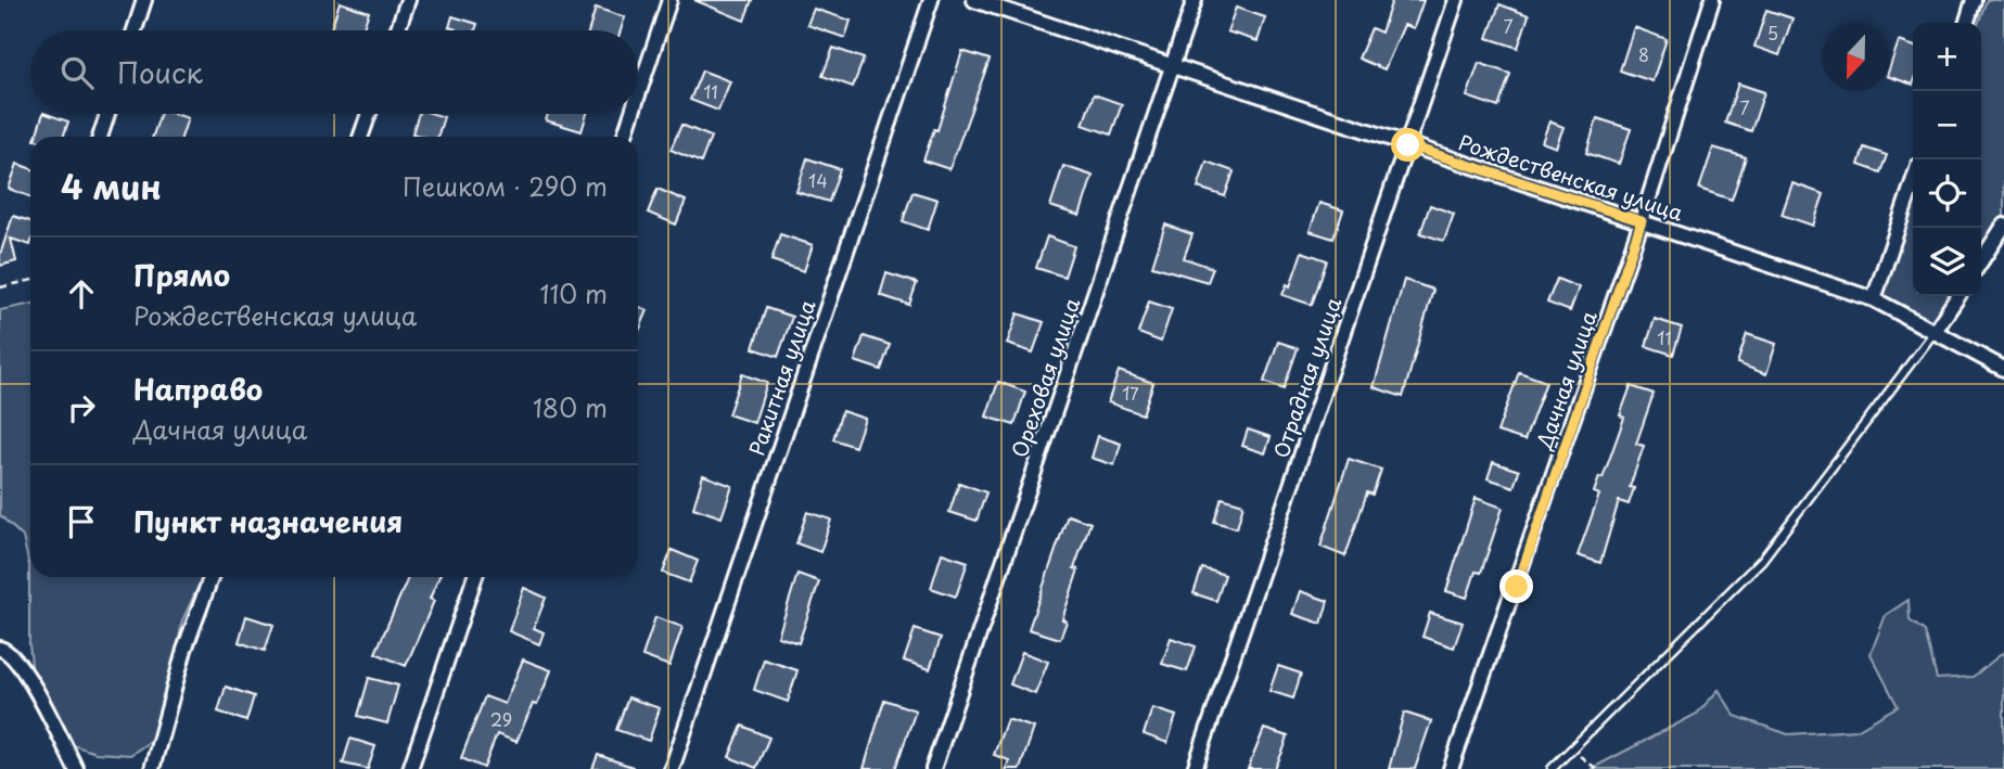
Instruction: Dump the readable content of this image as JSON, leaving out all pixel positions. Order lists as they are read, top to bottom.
{
  "streets": {
    "street": [
      "Рождественская улица",
      "Ракитная улица",
      "Ореховая улица",
      "Отрадная улица",
      "Дачная улица"
    ]
  },
  "crossings": [
    ["Рождественская улица", "Ореховая улица"],
    ["Рождественская улица", "Отрадная улица"],
    ["Рождественская улица", "Дачная улица"]
  ],
  "house_numbers": [
    "7",
    "5",
    "8",
    "11",
    "7",
    "14",
    "11",
    "17",
    "29"
  ],
  "north": "bottom",
  "page": {
    "map_buttons": ["+", "−"],
    "search": "Поиск",
    "heading": ["4 мин", "Пешком · 290 m"],
    "list": [
      ["Прямо", "Рождественская улица", "110 m"],
      ["Направо", "Дачная улица", "180 m"],
      "Пункт назначения"
    ]
  }
}
